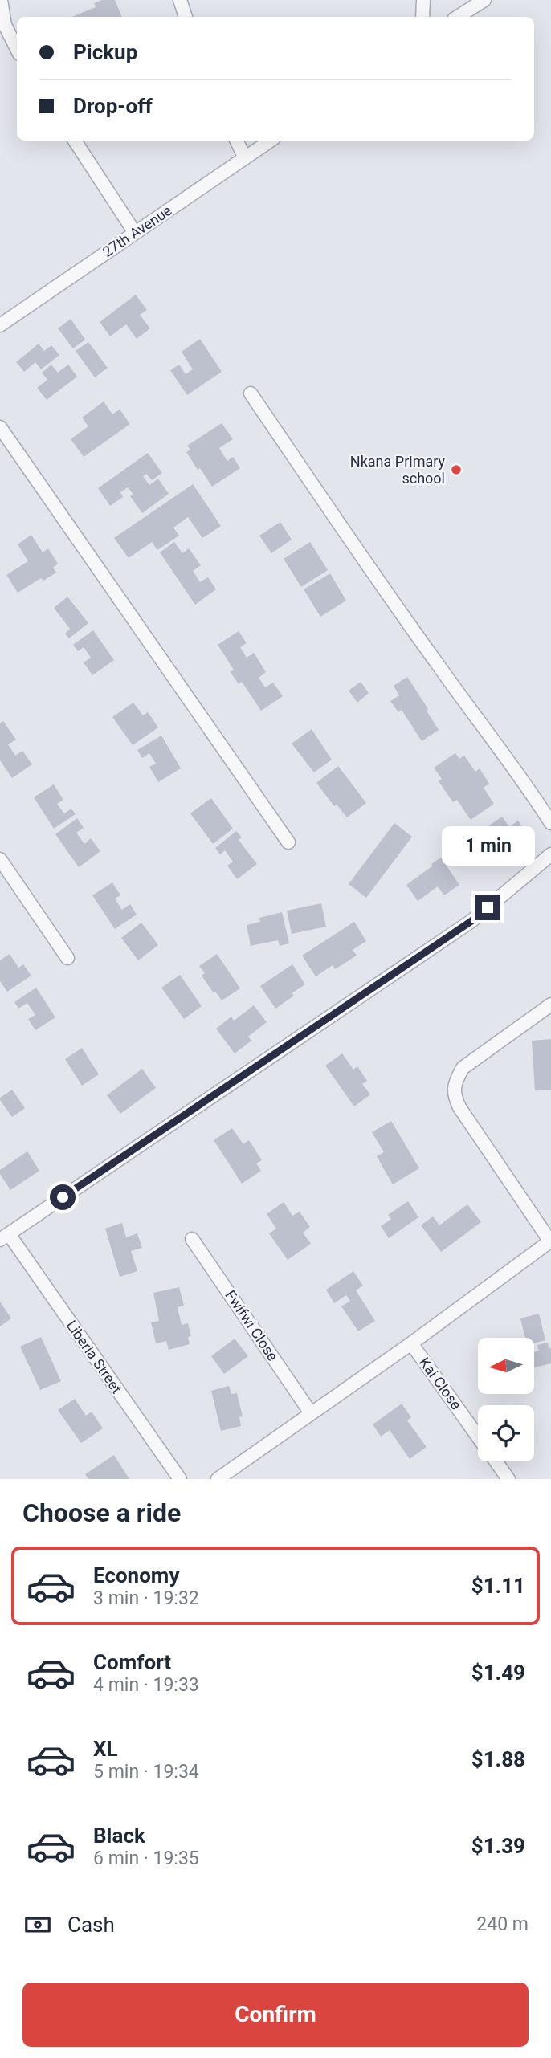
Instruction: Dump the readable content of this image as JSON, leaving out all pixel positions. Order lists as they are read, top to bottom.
{
  "streets": {
    "street": [
      "27th Avenue",
      "Fwifwi Close",
      "Liberia Street",
      "Kai Close"
    ]
  },
  "places": ["Nkana Primary school"],
  "north": "left",
  "page": {
    "banner": ["Pickup", "Drop-off"],
    "bubble": "1 min",
    "heading": "Choose a ride",
    "list": [
      {
        "name": "Economy",
        "note": "3 min · 19:32",
        "value": "$1.11"
      },
      {
        "name": "Comfort",
        "note": "4 min · 19:33",
        "value": "$1.49"
      },
      {
        "name": "XL",
        "note": "5 min · 19:34",
        "value": "$1.88"
      },
      {
        "name": "Black",
        "note": "6 min · 19:35",
        "value": "$1.39"
      }
    ],
    "pay": ["Cash", "240 m"],
    "buttons": "Confirm"
  }
}
